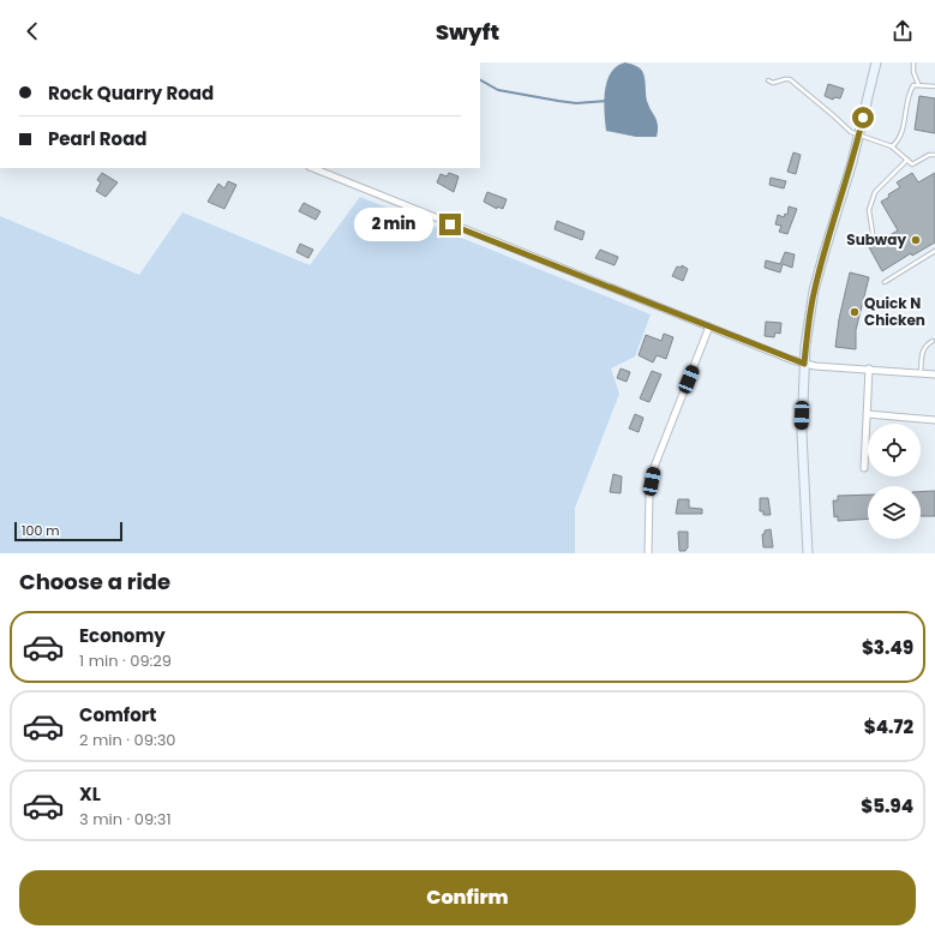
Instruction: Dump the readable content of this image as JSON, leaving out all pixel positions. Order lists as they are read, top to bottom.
{
  "places": ["Subway", "Quick N Chicken"],
  "scale_bar": "100 m",
  "page": {
    "header": "Swyft",
    "banner": ["Rock Quarry Road", "Pearl Road"],
    "bubble": "2 min",
    "scale": "100 m",
    "heading": "Choose a ride",
    "list": [
      {
        "name": "Economy",
        "note": "1 min · 09:29",
        "value": "$3.49"
      },
      {
        "name": "Comfort",
        "note": "2 min · 09:30",
        "value": "$4.72"
      },
      {
        "name": "XL",
        "note": "3 min · 09:31",
        "value": "$5.94"
      }
    ],
    "buttons": "Confirm"
  }
}
